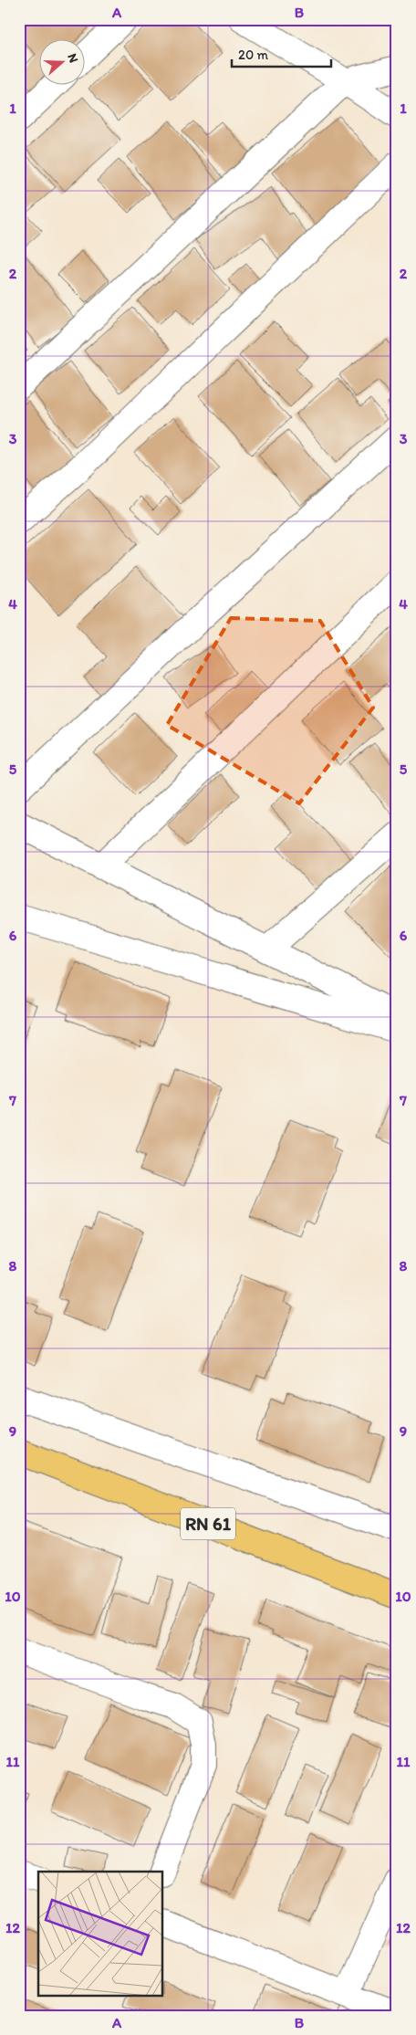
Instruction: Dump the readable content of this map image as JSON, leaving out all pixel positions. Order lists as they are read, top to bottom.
{
  "streets": {
    "main road": ["RN 61"]
  },
  "scale_bar": "20 m",
  "north": "right",
  "grid": {
    "columns": ["A", "B"],
    "rows": [
      "1",
      "2",
      "3",
      "4",
      "5",
      "6",
      "7",
      "8",
      "9",
      "10",
      "11",
      "12"
    ]
  }
}
